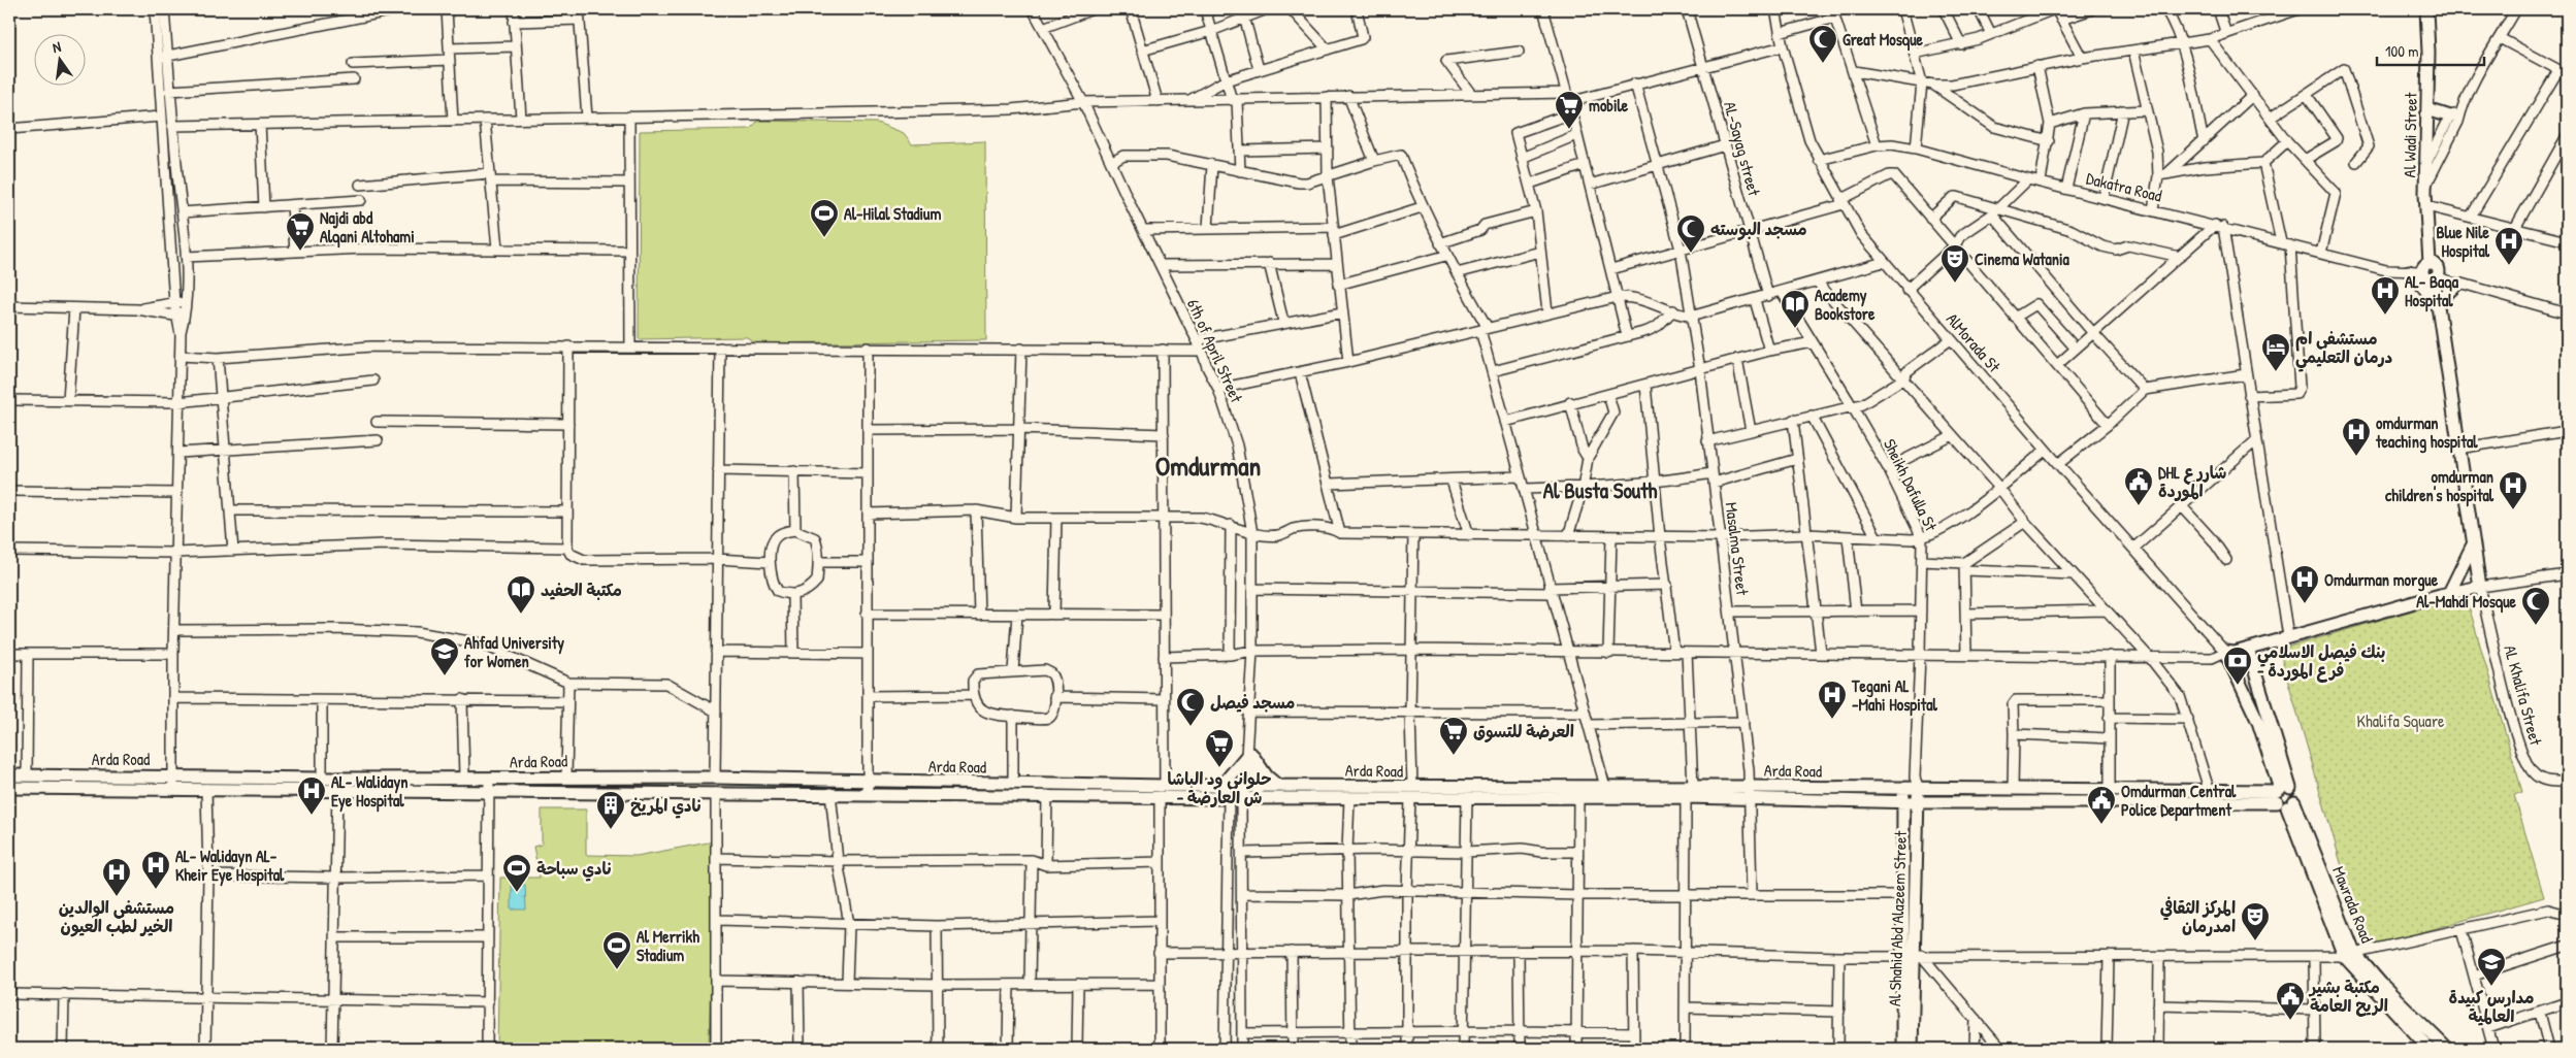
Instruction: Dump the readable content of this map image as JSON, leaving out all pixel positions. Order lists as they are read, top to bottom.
{
  "streets": {
    "main road": [
      "Al Wadi Street",
      "Arda Road",
      "Mawrada Road",
      "Al Shahid Abd Alazeem Street"
    ],
    "street": [
      "AL-Sayag street",
      "Dakatra Road",
      "AlMorada St",
      "6th of April Street",
      "Sheikh Dafulla St",
      "Masalma Street",
      "AL Khalifa Street"
    ]
  },
  "crossings": [
    ["Al Wadi Street", "Dakatra Road"],
    ["Al Wadi Street", "AL Khalifa Street"],
    ["Dakatra Road", "AlMorada St"],
    ["Sheikh Dafulla St", "Arda Road"],
    ["Sheikh Dafulla St", "Al Shahid Abd Alazeem Street"],
    ["Masalma Street", "Arda Road"],
    ["Arda Road", "Mawrada Road"],
    ["Arda Road", "Al Shahid Abd Alazeem Street"]
  ],
  "districts": ["Omdurman", "Al Busta South"],
  "parks": ["Khalifa Square"],
  "places": {
    "mosque": [
      "Great Mosque",
      "مسجد البوسته",
      "Al-Mahdi Mosque",
      "مسجد فيصل"
    ],
    "supermarket": [
      "mobile",
      "Najdi abd Alqani Altohami",
      "العرضة للتسوق",
      "حلواني ود الباشا - ش العارضة"
    ],
    "sports": ["Al-Hilal Stadium", "نادي سباحة", "Al Merrikh Stadium"],
    "hospital": [
      "Blue Nile Hospital",
      "AL- Baqa Hospital",
      "omdurman teaching hospital",
      "omdurman children's hospital",
      "Omdurman morgue",
      "Tegani AL -Mahi Hospital",
      "AL- Walidayn Eye Hospital",
      "AL- Walidayn AL- Kheir Eye Hospital",
      "مستشفى الوالدين الخير لطب العيون"
    ],
    "theatre": ["Cinema Watania", "المركز الثقافي امدرمان"],
    "library": ["Academy Bookstore", "مكتبة الحفيد"],
    "hotel": ["مستشفى ام درمان التعليمي"],
    "public building": ["DHL شاررع الموردة", "Omdurman Central Police Department", "مكتبة بشير الريح العامة"],
    "school or university": ["Ahfad University for Women", "مدارس كبيدة العالمية"],
    "bank": ["بنك فيصل الاسلامي - فرع الموردة"],
    "building": ["نادي المريخ"]
  },
  "scale_bar": "100 m",
  "north": "top"
}
